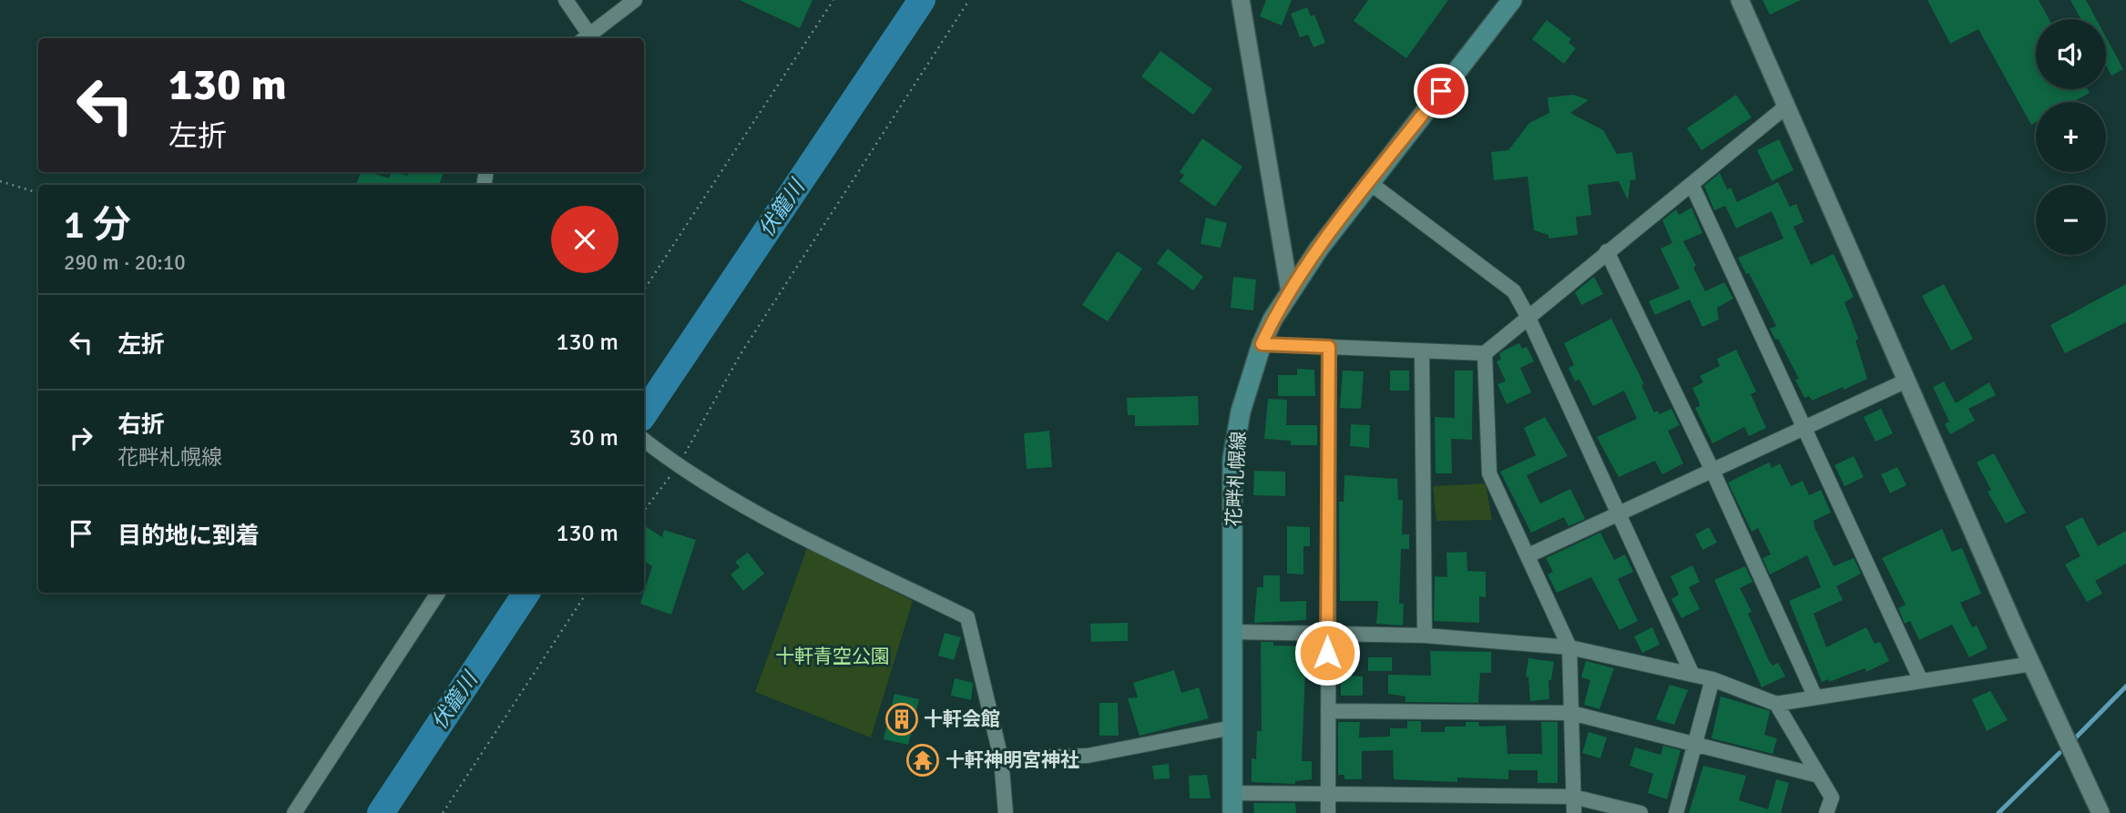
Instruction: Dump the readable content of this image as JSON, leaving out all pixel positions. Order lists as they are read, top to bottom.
{
  "streets": {
    "main road": ["花畔札幌線"]
  },
  "water": ["伏籠川"],
  "parks": ["十軒青空公園"],
  "places": {
    "building": ["十軒会館"],
    "temple": ["十軒神明宮神社"]
  },
  "page": {
    "map_buttons": ["+", "−"],
    "turn": ["130 m", "左折"],
    "heading": ["1 分", "290 m · 20:10"],
    "list": [
      {
        "name": "左折",
        "value": "130 m"
      },
      {
        "name": "右折",
        "note": "花畔札幌線",
        "value": "30 m"
      },
      {
        "name": "目的地に到着",
        "value": "130 m"
      }
    ]
  }
}
